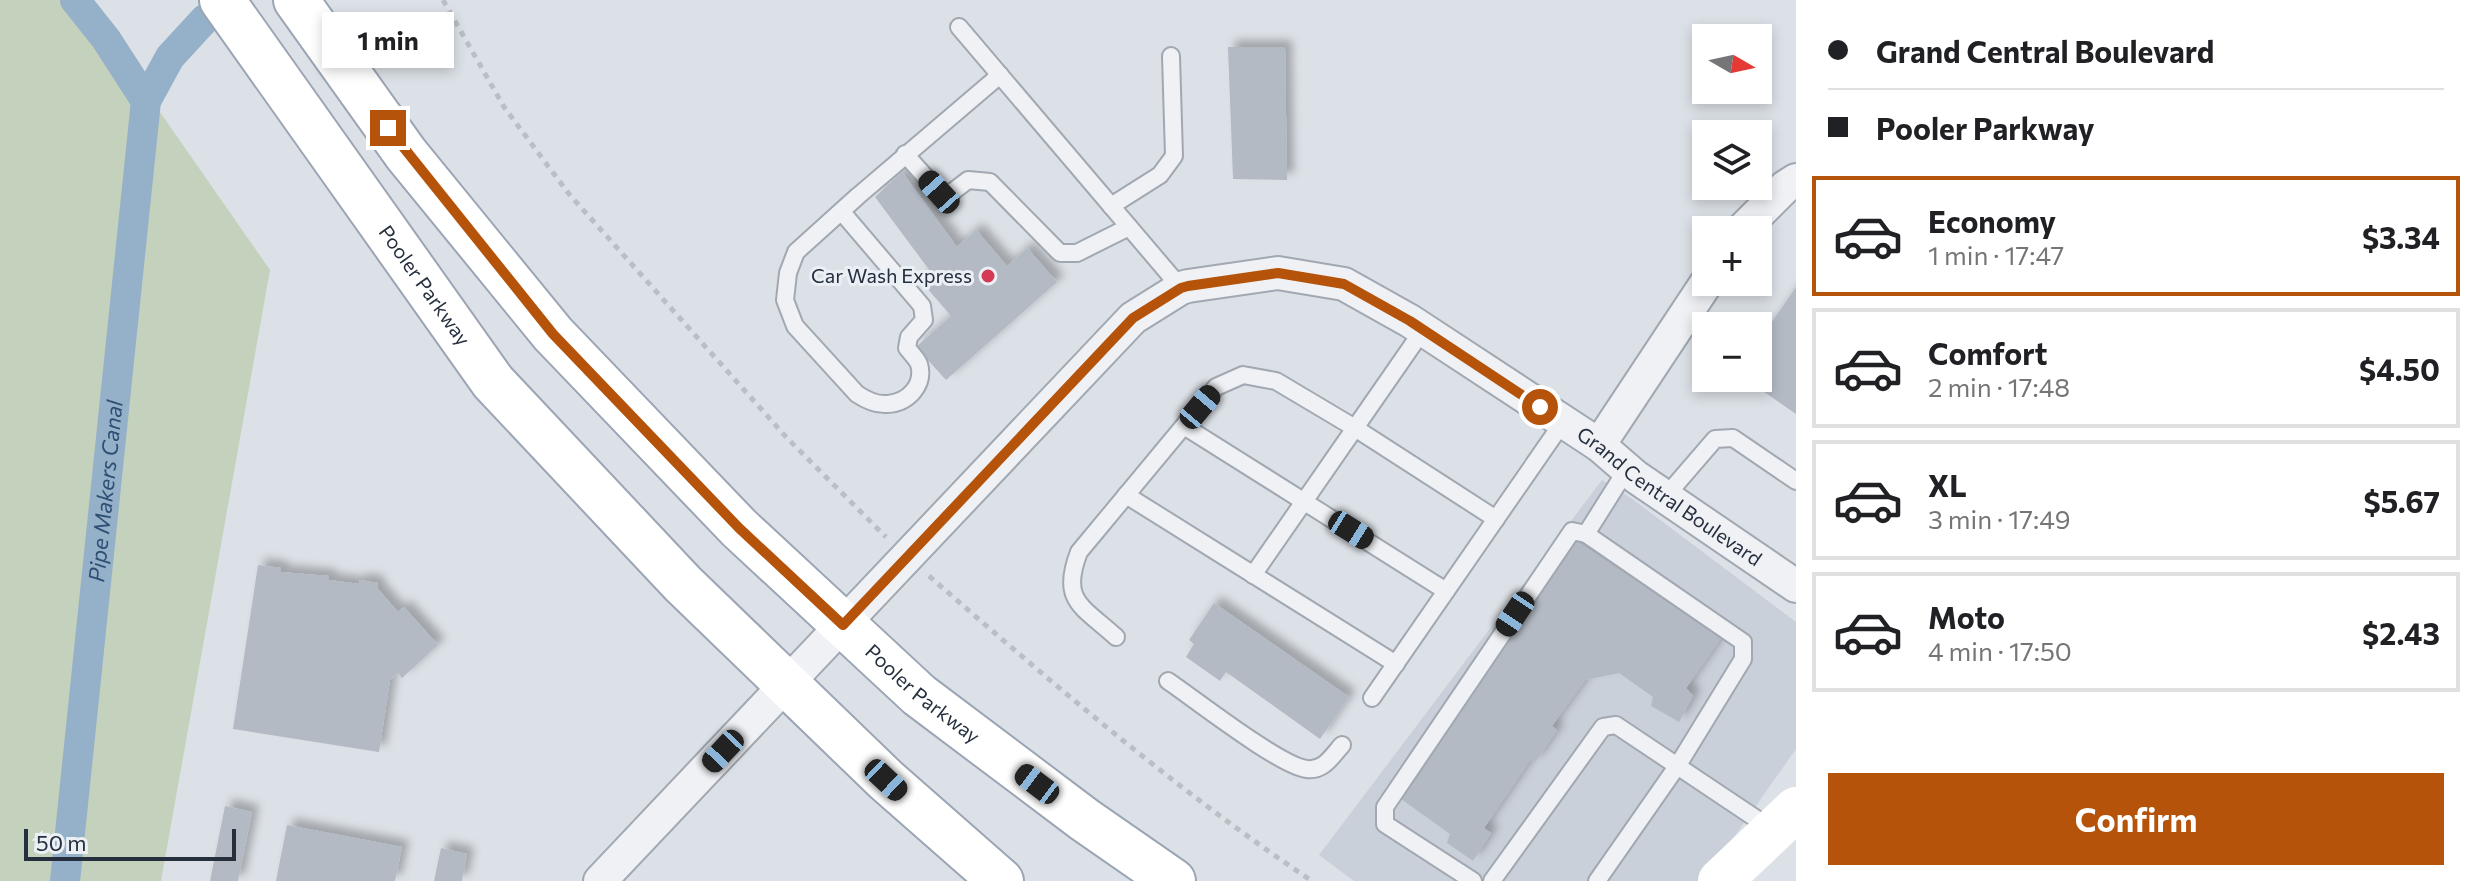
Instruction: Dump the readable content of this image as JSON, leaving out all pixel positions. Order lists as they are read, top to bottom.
{
  "streets": {
    "main road": ["Pooler Parkway"],
    "street": ["Grand Central Boulevard"]
  },
  "crossings": [
    ["Pooler Parkway", "Grand Central Boulevard"]
  ],
  "water": ["Pipe Makers Canal"],
  "places": ["Car Wash Express"],
  "scale_bar": "50 m",
  "north": "right",
  "page": {
    "banner": ["Grand Central Boulevard", "Pooler Parkway"],
    "bubble": "1 min",
    "map_buttons": ["+", "−"],
    "list": [
      {
        "name": "Economy",
        "note": "1 min · 17:47",
        "value": "$3.34"
      },
      {
        "name": "Comfort",
        "note": "2 min · 17:48",
        "value": "$4.50"
      },
      {
        "name": "XL",
        "note": "3 min · 17:49",
        "value": "$5.67"
      },
      {
        "name": "Moto",
        "note": "4 min · 17:50",
        "value": "$2.43"
      }
    ],
    "buttons": "Confirm",
    "scale": "50 m"
  }
}
